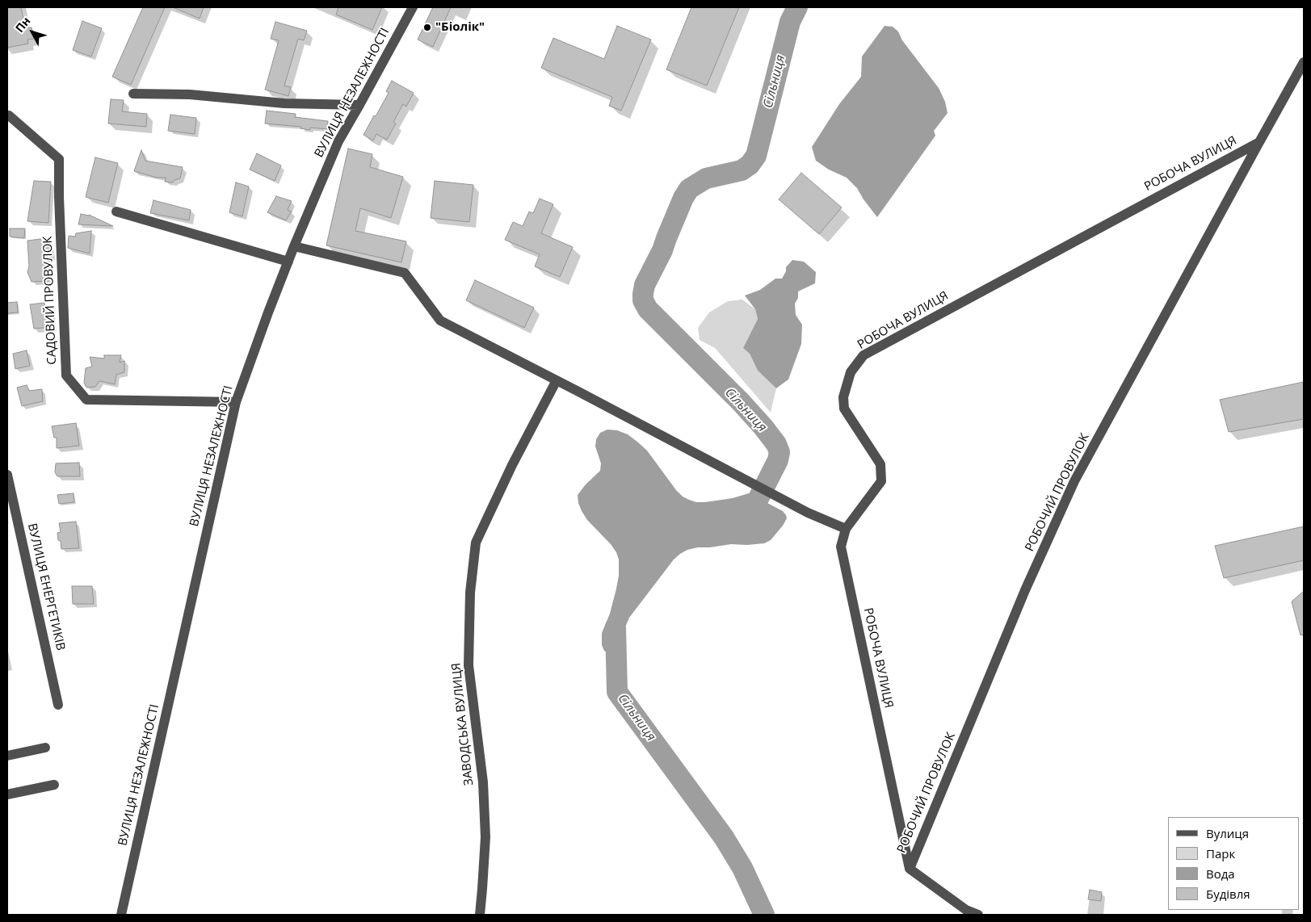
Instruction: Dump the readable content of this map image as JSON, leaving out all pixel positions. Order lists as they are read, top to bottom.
{
  "streets": {
    "street": [
      "ВУЛИЦЯ НЕЗАЛЕЖНОСТІ",
      "РОБОЧА ВУЛИЦЯ",
      "САДОВИЙ ПРОВУЛОК",
      "РОБОЧИЙ ПРОВУЛОК",
      "ВУЛИЦЯ ЕНЕРГЕТИКІВ",
      "ЗАВОДСЬКА ВУЛИЦЯ"
    ]
  },
  "crossings": [
    ["ВУЛИЦЯ НЕЗАЛЕЖНОСТІ", "САДОВИЙ ПРОВУЛОК"],
    ["РОБОЧА ВУЛИЦЯ", "РОБОЧИЙ ПРОВУЛОК"]
  ],
  "water": ["Сільниця"],
  "places": ["\"Біолік\""],
  "legend": [
    "Вулиця",
    "Парк",
    "Вода",
    "Будівля"
  ],
  "north": "top left"
}
